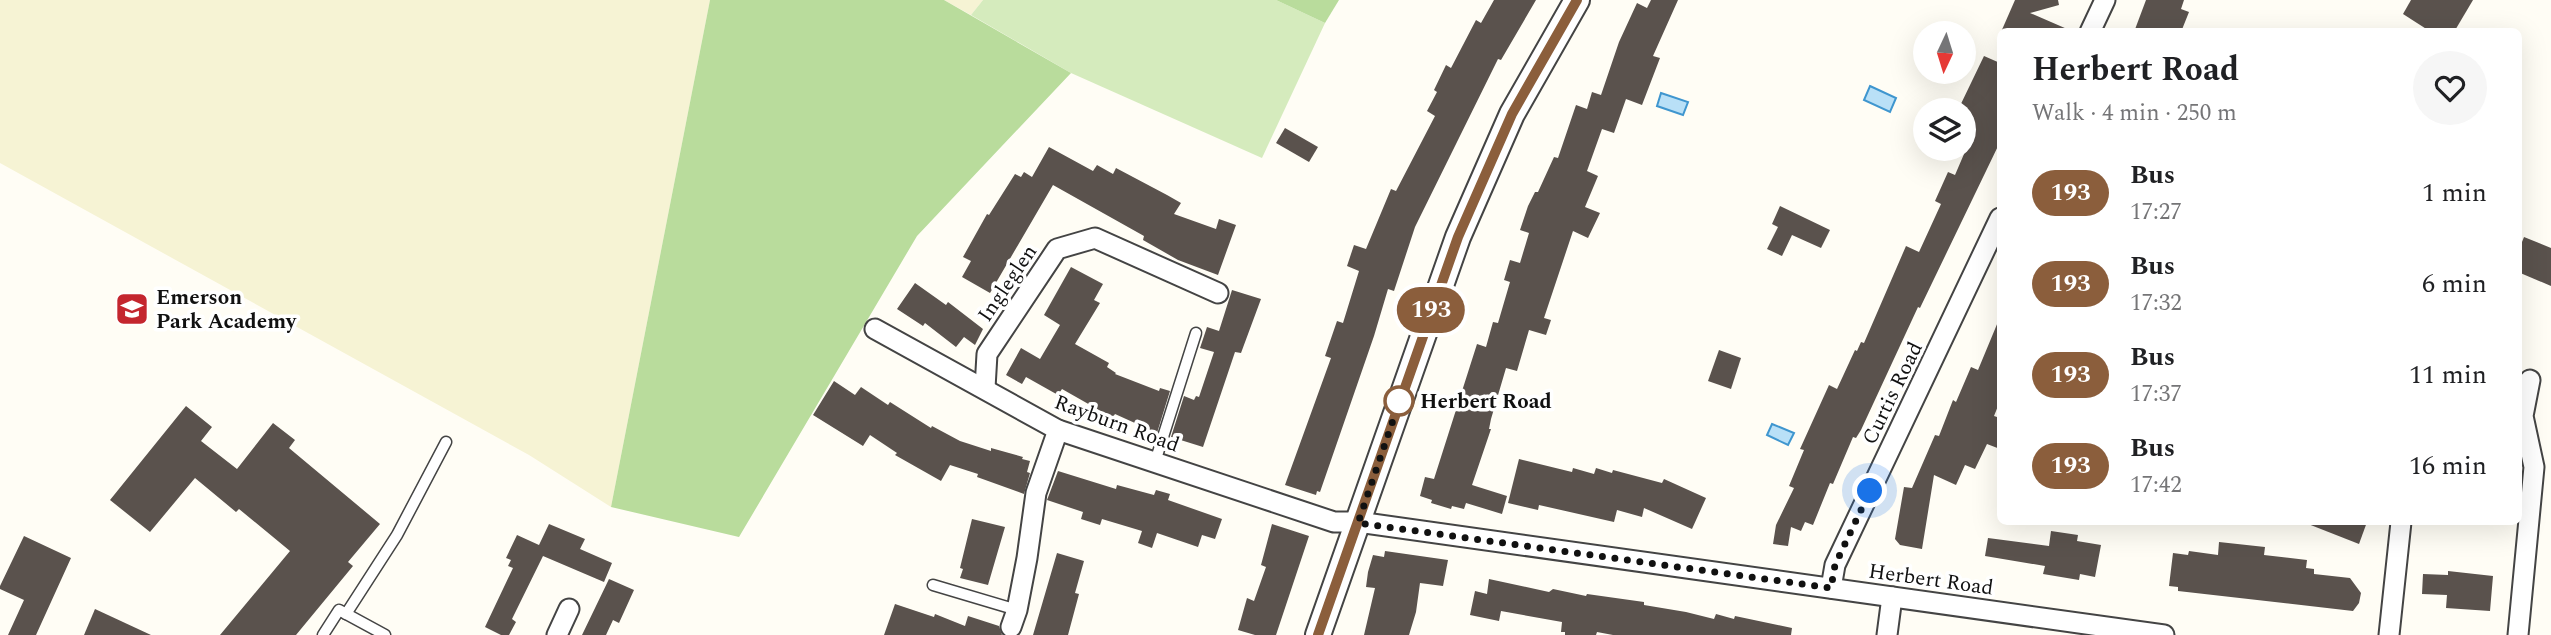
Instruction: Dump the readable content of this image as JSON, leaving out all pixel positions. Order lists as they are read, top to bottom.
{
  "streets": {
    "street": [
      "Ingleglen",
      "Curtis Road",
      "Rayburn Road",
      "Herbert Road"
    ]
  },
  "crossings": [
    ["Ingleglen", "Rayburn Road"],
    ["Curtis Road", "Herbert Road"],
    ["Rayburn Road", "Herbert Road"]
  ],
  "places": {
    "school or university": ["Emerson Park Academy"],
    "other": ["Herbert Road"]
  },
  "lines": ["bus line 193"],
  "north": "bottom",
  "page": {
    "on_map": "193",
    "heading": ["Herbert Road", "Walk · 4 min · 250 m"],
    "list": [
      {
        "mark": "193",
        "name": "Bus",
        "note": "17:27",
        "value": "1 min"
      },
      {
        "mark": "193",
        "name": "Bus",
        "note": "17:32",
        "value": "6 min"
      },
      {
        "mark": "193",
        "name": "Bus",
        "note": "17:37",
        "value": "11 min"
      },
      {
        "mark": "193",
        "name": "Bus",
        "note": "17:42",
        "value": "16 min"
      }
    ]
  }
}
